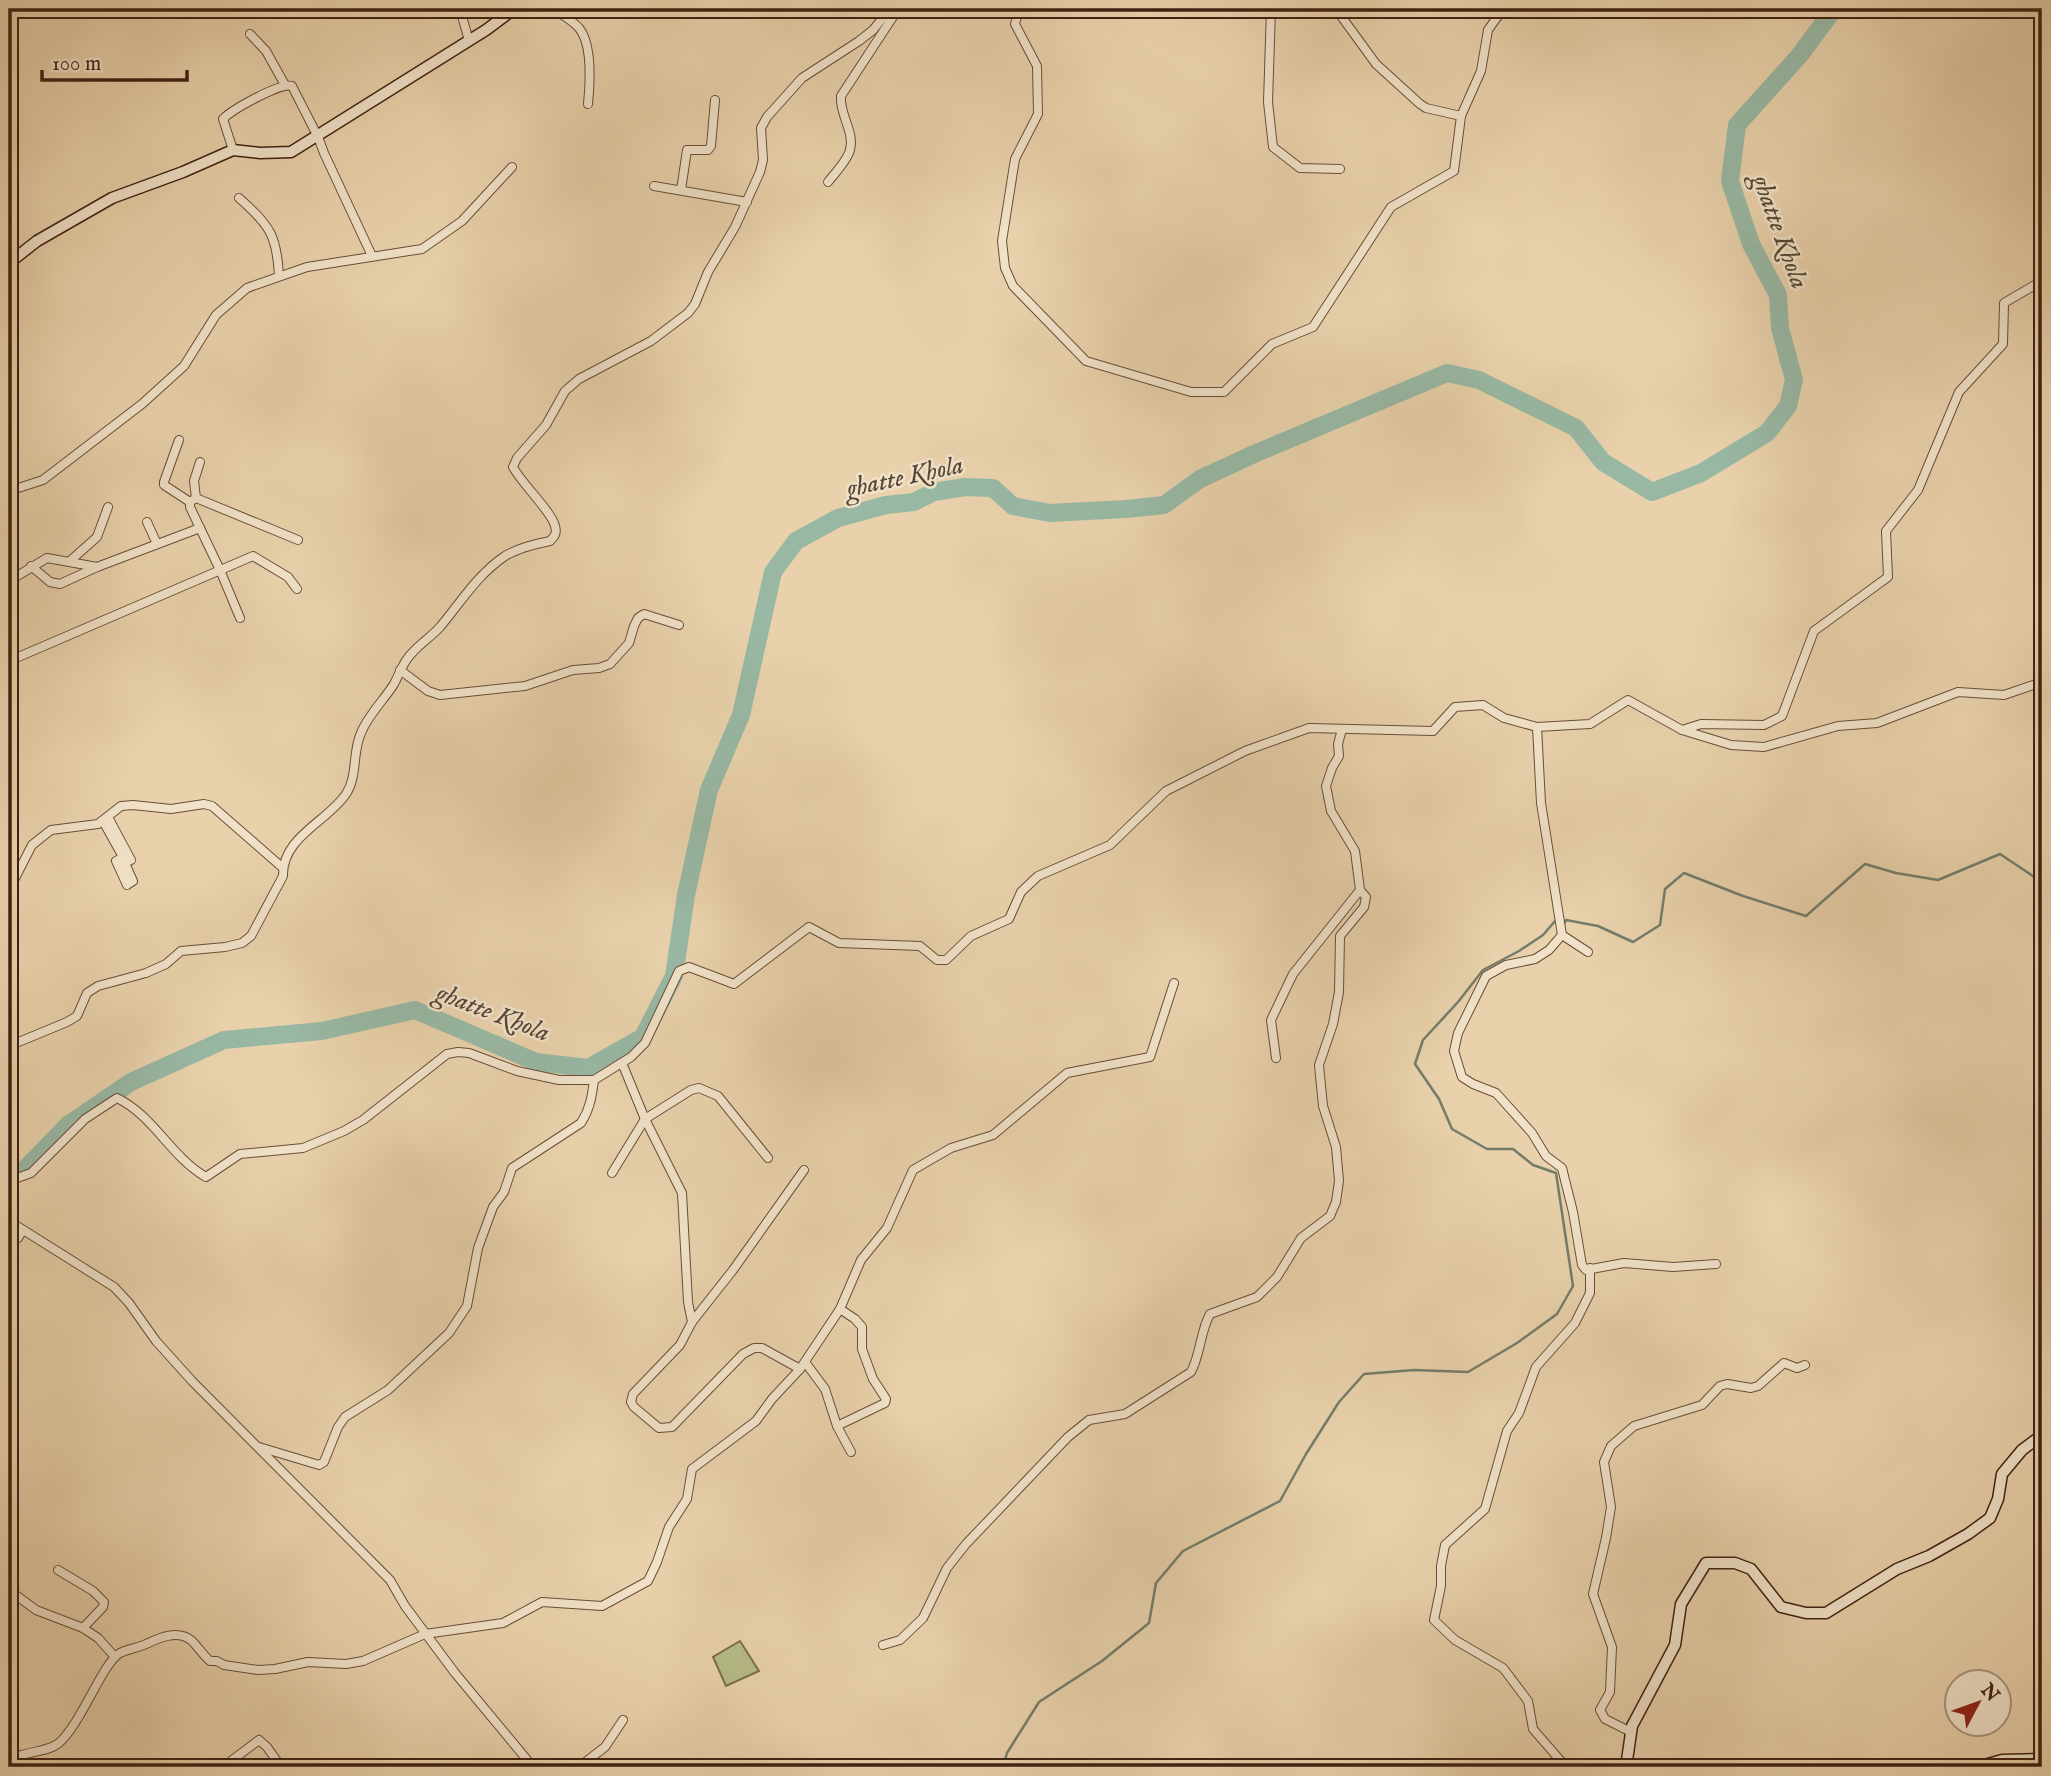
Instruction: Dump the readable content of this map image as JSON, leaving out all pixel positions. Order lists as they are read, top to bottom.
{
  "water": ["ghatte Khola"],
  "scale_bar": "100 m",
  "north": "top right"
}
